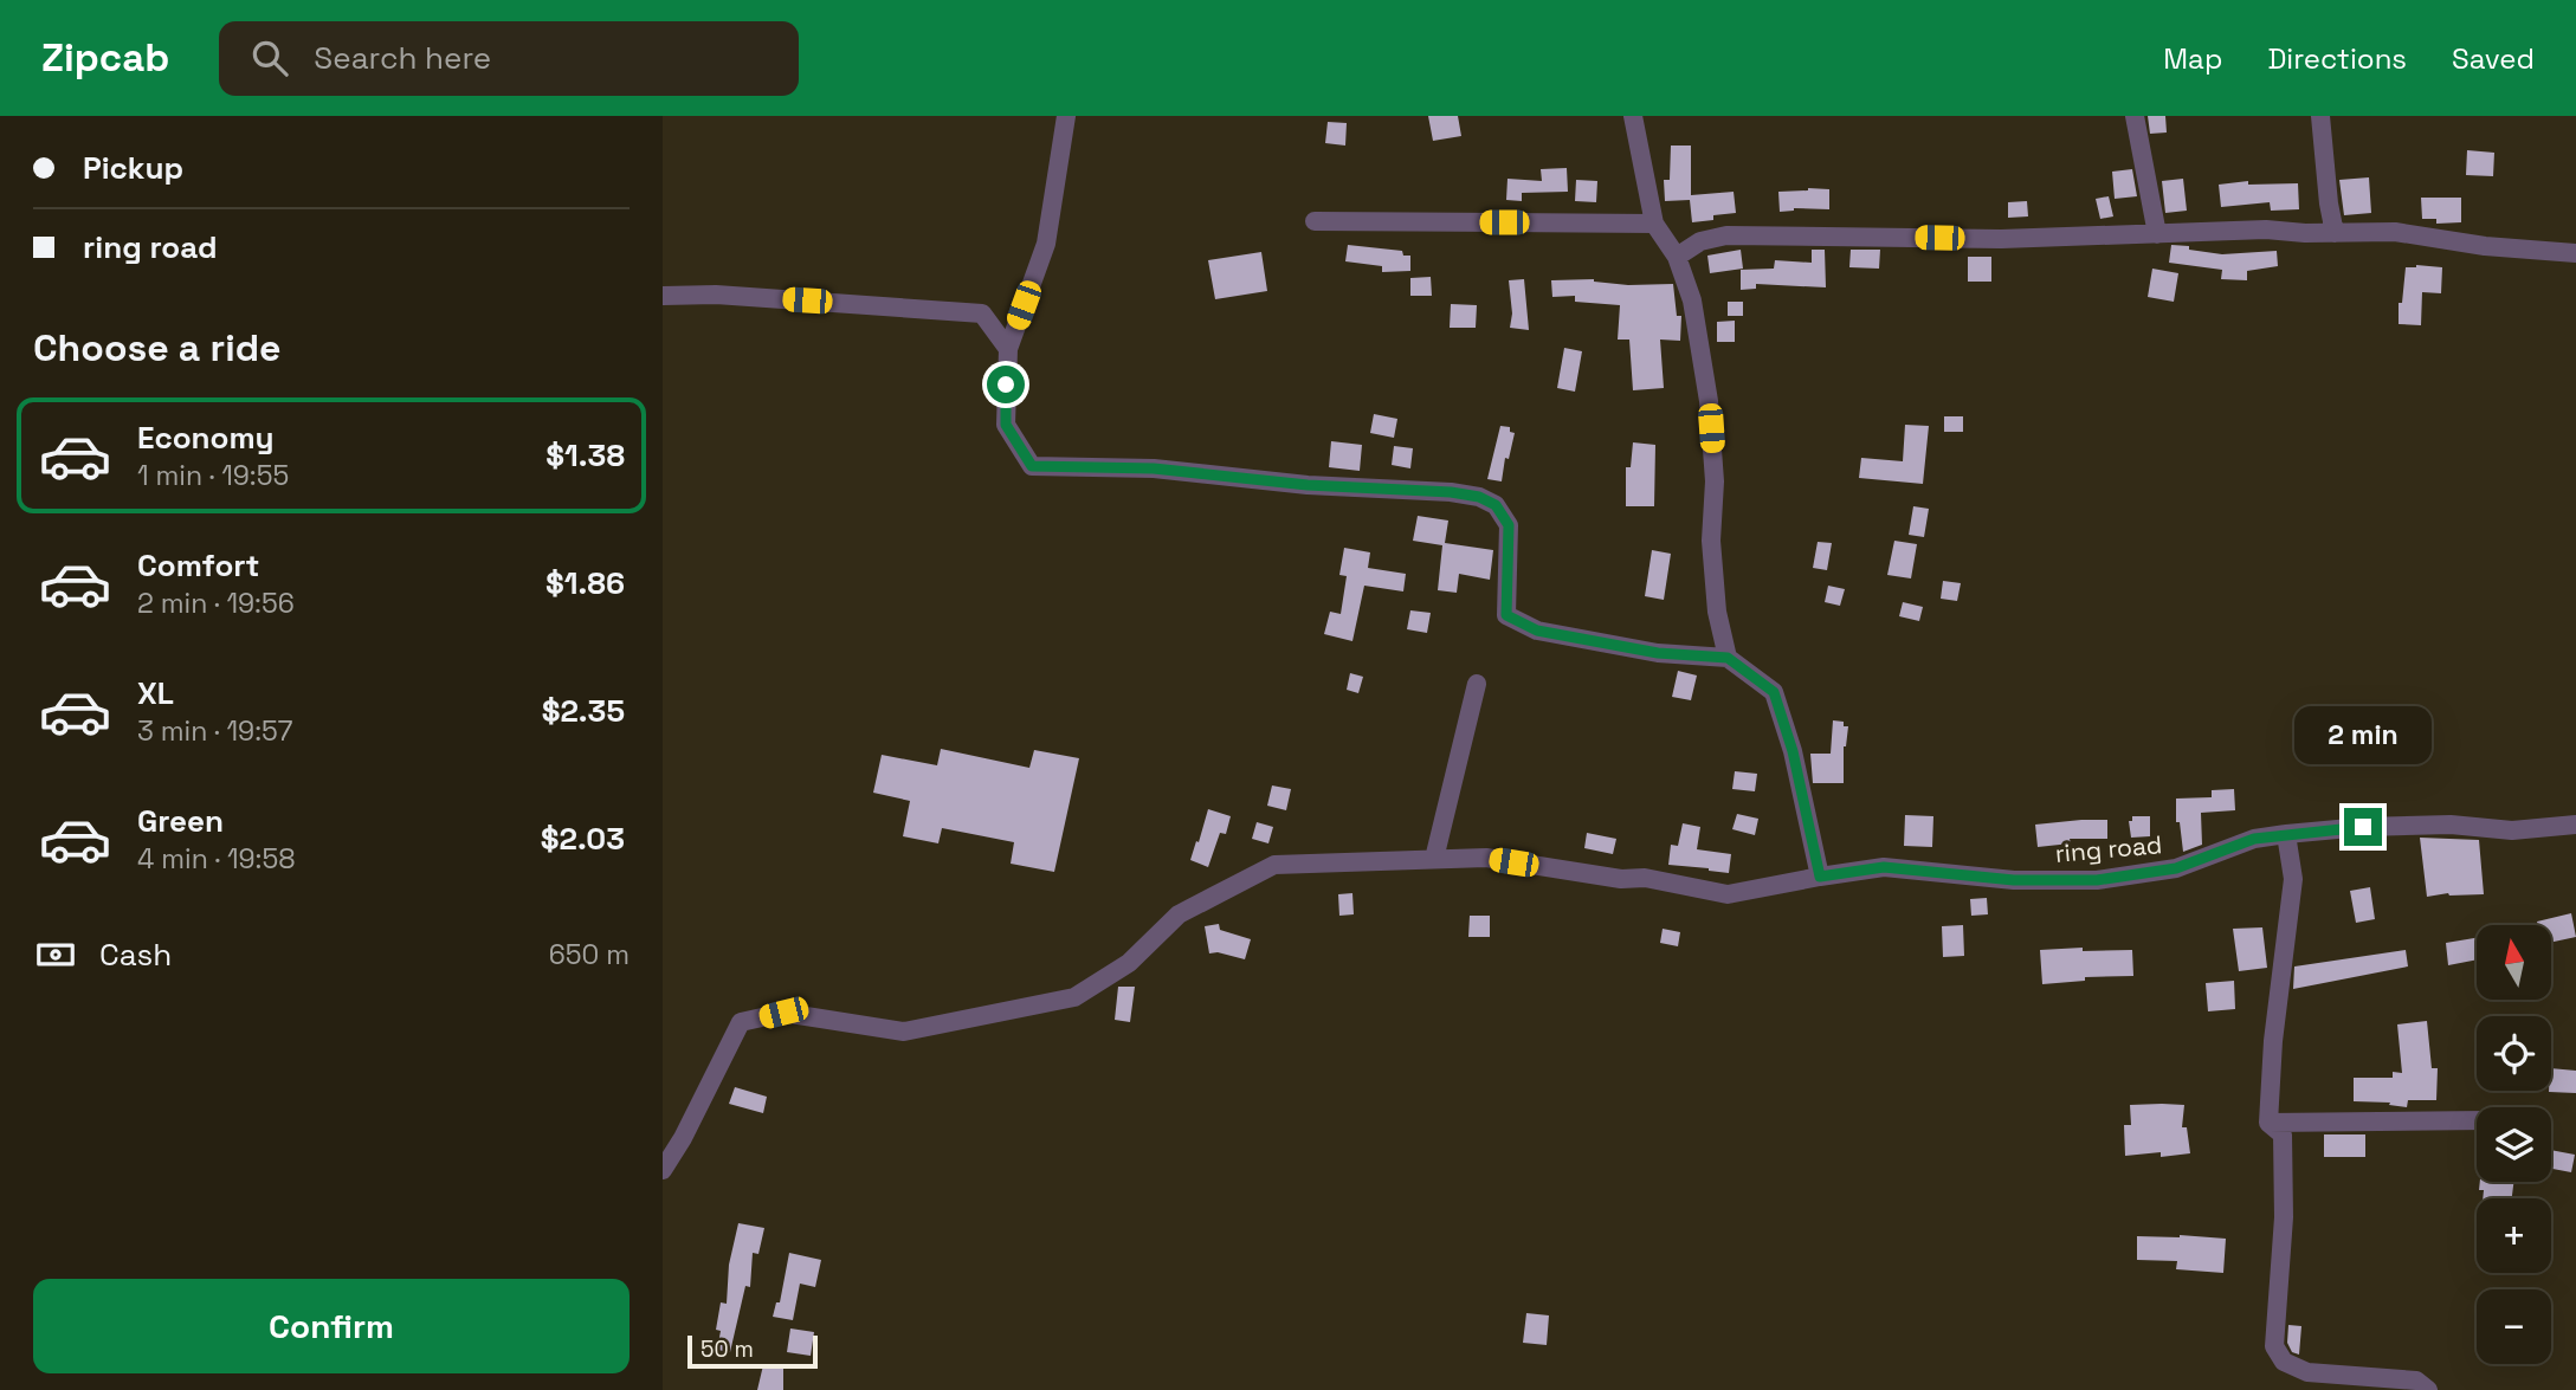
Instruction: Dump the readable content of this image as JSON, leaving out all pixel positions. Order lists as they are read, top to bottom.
{
  "streets": {
    "street": ["ring road"]
  },
  "scale_bar": "50 m",
  "north": "top",
  "page": {
    "header": "Zipcab",
    "search": "Search here",
    "nav": ["Map", "Directions", "Saved"],
    "banner": ["Pickup", "ring road"],
    "heading": "Choose a ride",
    "list": [
      {
        "name": "Economy",
        "note": "1 min · 19:55",
        "value": "$1.38"
      },
      {
        "name": "Comfort",
        "note": "2 min · 19:56",
        "value": "$1.86"
      },
      {
        "name": "XL",
        "note": "3 min · 19:57",
        "value": "$2.35"
      },
      {
        "name": "Green",
        "note": "4 min · 19:58",
        "value": "$2.03"
      }
    ],
    "bubble": "2 min",
    "pay": ["Cash", "650 m"],
    "map_buttons": ["+", "−"],
    "buttons": "Confirm",
    "scale": "50 m"
  }
}
